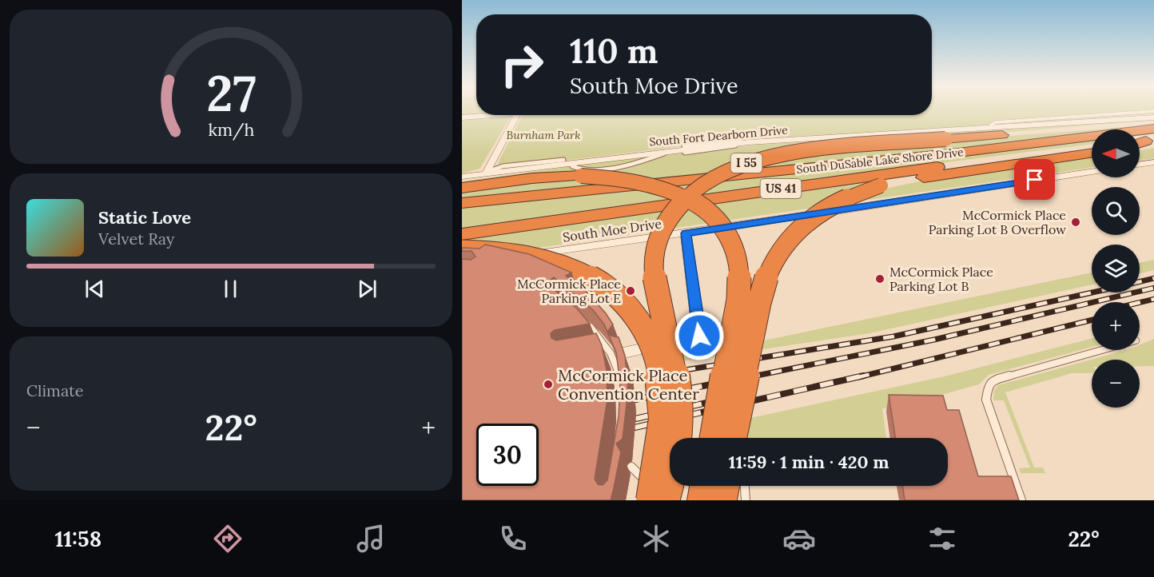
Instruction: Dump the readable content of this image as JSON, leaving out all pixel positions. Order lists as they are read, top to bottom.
{
  "streets": {
    "highway": ["South DuSable Lake Shore Drive", "I 55", "US 41"],
    "street": ["South Fort Dearborn Drive", "South Moe Drive"]
  },
  "parks": ["Burnham Park"],
  "places": [
    "McCormick Place Parking Lot B Overflow",
    "McCormick Place Parking Lot B",
    "McCormick Place Parking Lot E",
    "McCormick Place Convention Center"
  ],
  "north": "left",
  "page": {
    "turn": ["110 m", "South Moe Drive"],
    "map_buttons": ["+", "−"],
    "song": ["Static Love", "Velvet Ray"],
    "tile": "Climate",
    "heat": ["−", "22°", "+"],
    "limit": "30",
    "trip": "11:59 · 1 min · 420 m",
    "tabs": ["11:58", "22°"],
    "gauge": ["27", "km/h"]
  }
}
